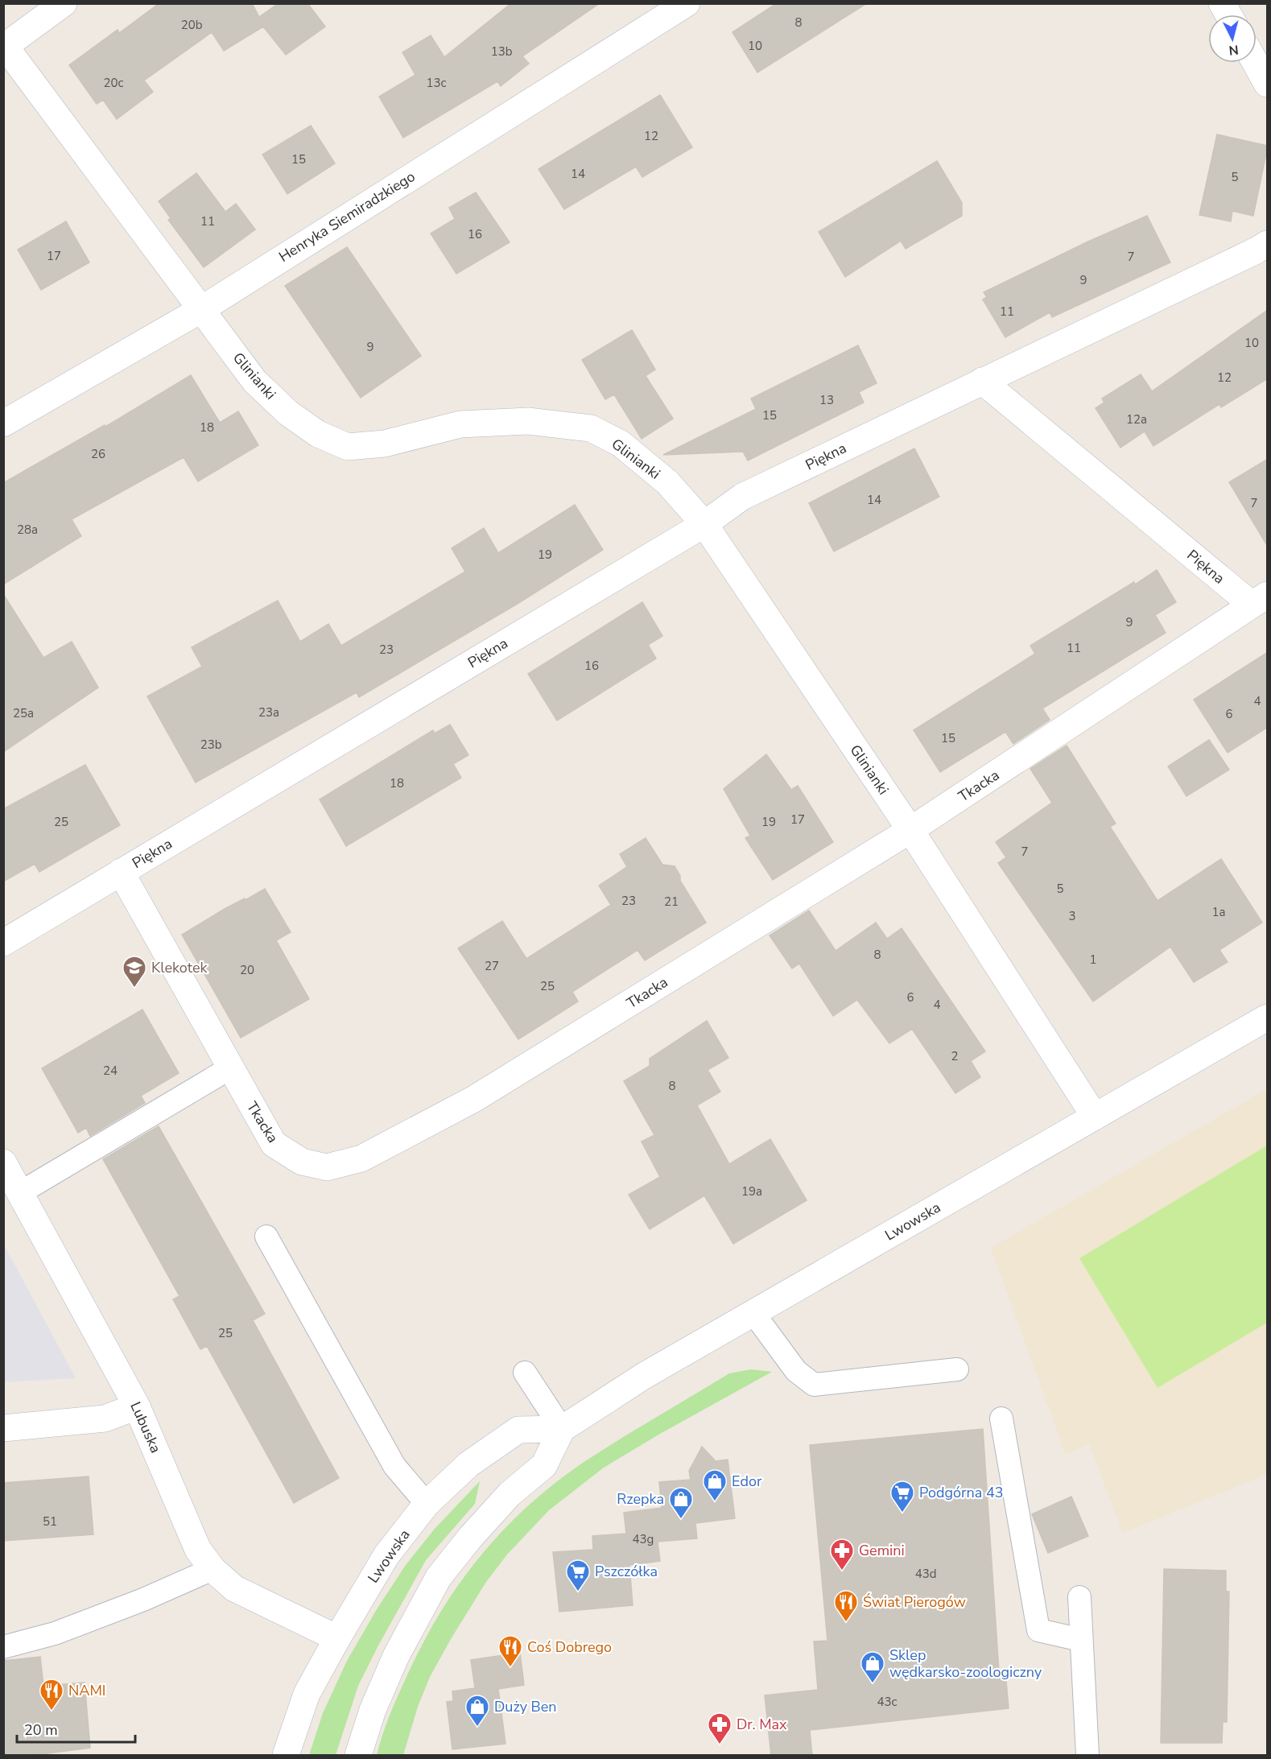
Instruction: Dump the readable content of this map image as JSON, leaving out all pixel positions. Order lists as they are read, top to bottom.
{
  "streets": {
    "street": [
      "Henryka Siemiradzkiego",
      "Glinianki",
      "Piękna",
      "Tkacka",
      "Lwowska",
      "Lubuska"
    ]
  },
  "crossings": [
    ["Henryka Siemiradzkiego", "Glinianki"],
    ["Glinianki", "Piękna"],
    ["Glinianki", "Tkacka"],
    ["Glinianki", "Lwowska"],
    ["Piękna", "Tkacka"],
    ["Lwowska", "Lubuska"]
  ],
  "places": {
    "school or university": ["Klekotek"],
    "shop": [
      "Edor",
      "Rzepka",
      "Sklep wędkarsko-zoologiczny",
      "Duży Ben"
    ],
    "supermarket": ["Podgórna 43", "Pszczółka"],
    "pharmacy": ["Gemini", "Dr. Max"],
    "restaurant": ["Świat Pierogów", "Coś Dobrego", "NAMI"]
  },
  "house_numbers": [
    "8",
    "20b",
    "10",
    "13b",
    "20c",
    "13c",
    "12",
    "15",
    "14",
    "5",
    "11",
    "16",
    "17",
    "7",
    "9",
    "11",
    "10",
    "9",
    "12",
    "13",
    "15",
    "12a",
    "18",
    "26",
    "14",
    "7",
    "28a",
    "19",
    "9",
    "11",
    "23",
    "16",
    "4",
    "23a",
    "25a",
    "6",
    "15",
    "23b",
    "18",
    "17",
    "25",
    "19",
    "7",
    "5",
    "23",
    "21",
    "1a",
    "3",
    "8",
    "1",
    "27",
    "20",
    "25",
    "6",
    "4",
    "2",
    "24",
    "8",
    "19a",
    "25",
    "51",
    "43g",
    "43d",
    "43c"
  ],
  "scale_bar": "20 m",
  "north": "bottom"
}
